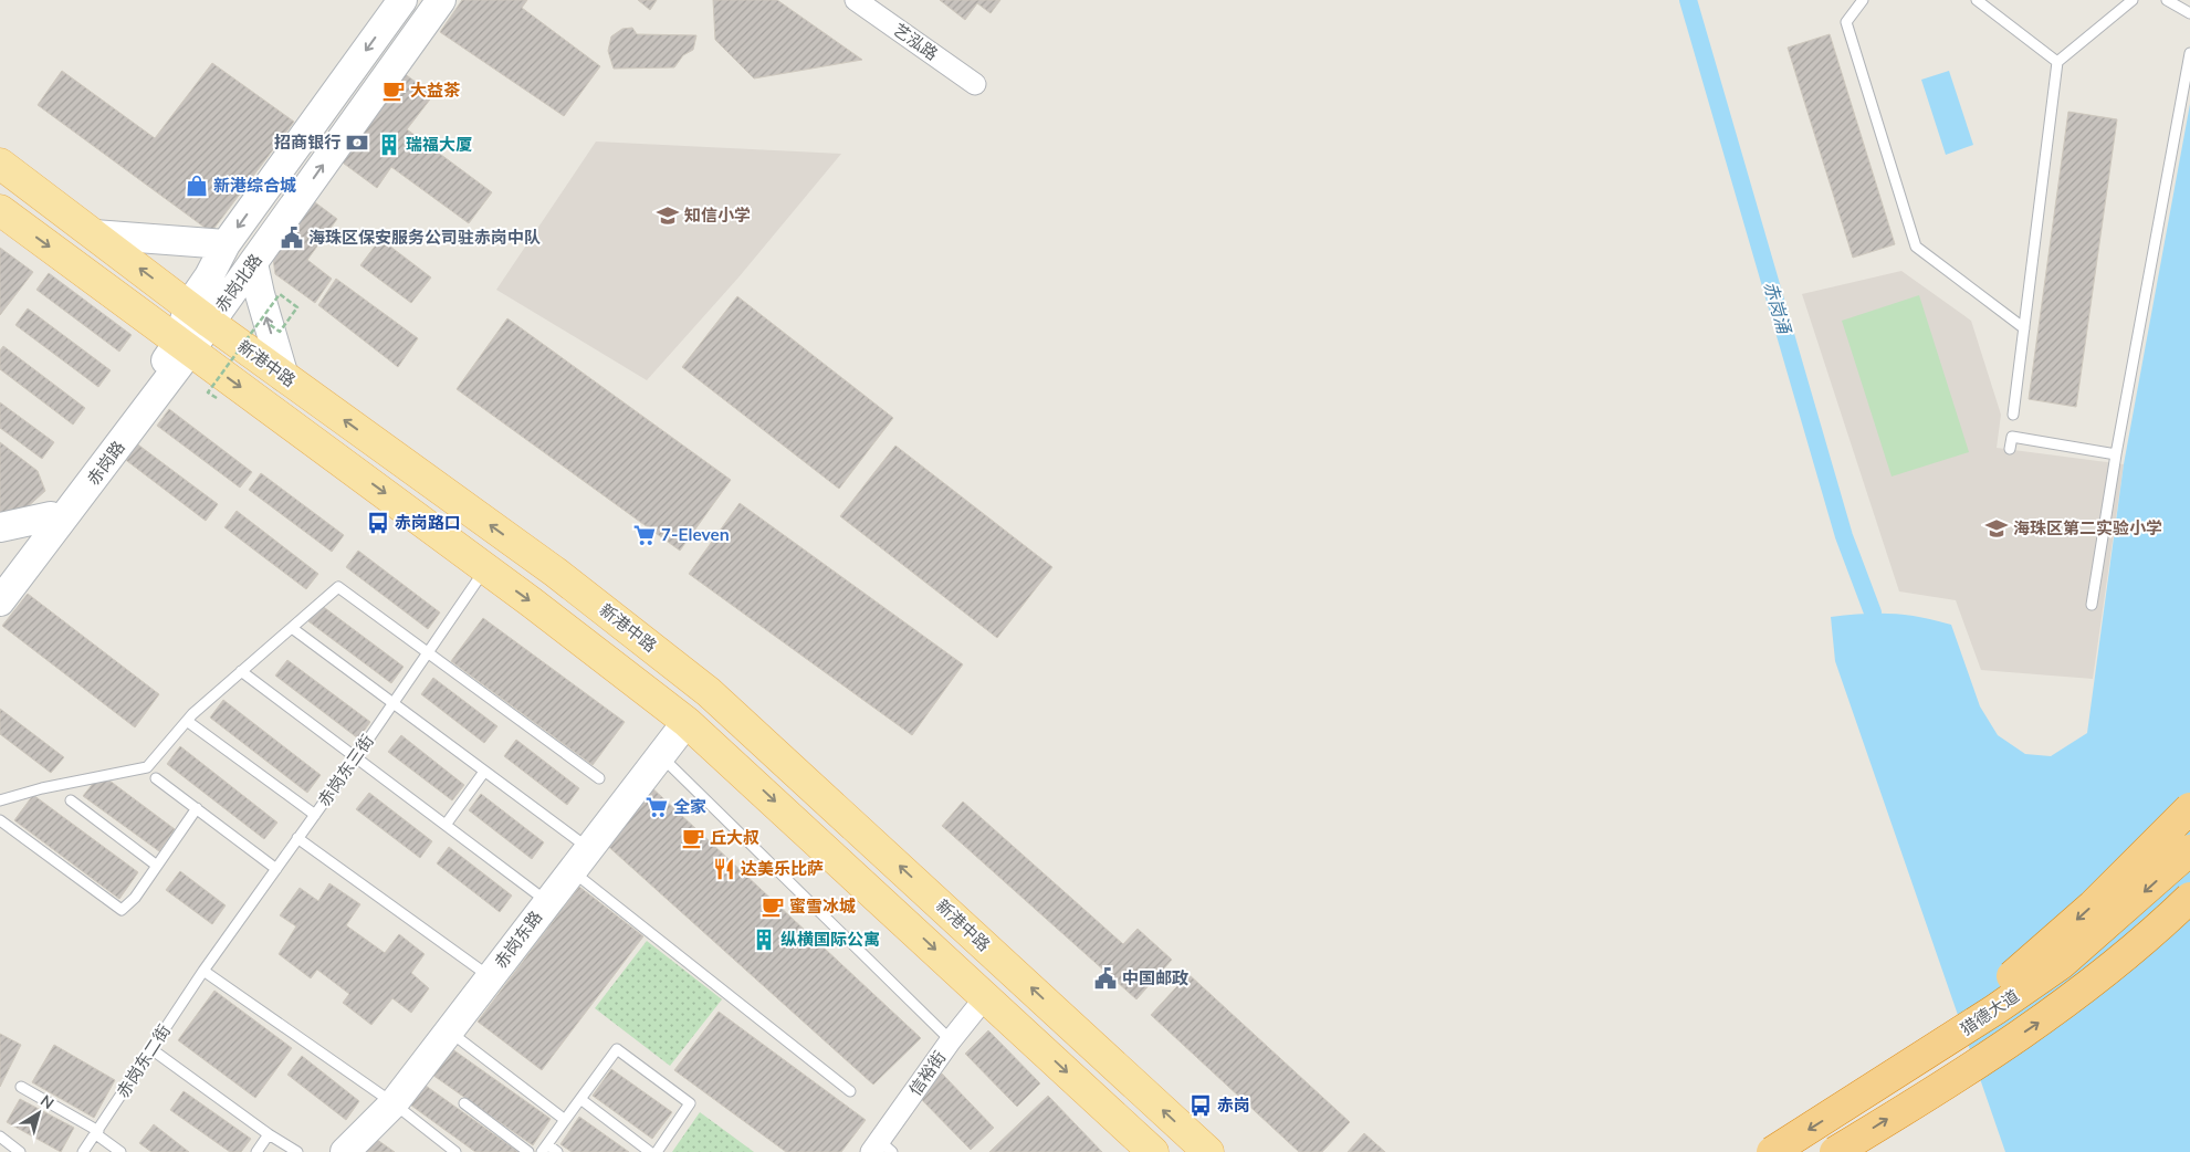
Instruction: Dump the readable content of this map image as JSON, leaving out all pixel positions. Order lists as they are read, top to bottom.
{
  "streets": {
    "highway": ["猎德大道"],
    "main road": [
      "赤岗北路",
      "新港中路",
      "赤岗路",
      "赤岗东路"
    ],
    "street": ["艺泓路", "信裕街"],
    "lane": ["赤岗东三街", "赤岗东二街"]
  },
  "crossings": [
    ["赤岗北路", "新港中路"],
    ["赤岗北路", "赤岗路"],
    ["新港中路", "赤岗路"],
    ["新港中路", "赤岗东三街"],
    ["新港中路", "赤岗东路"],
    ["新港中路", "信裕街"],
    ["赤岗东三街", "赤岗东二街"]
  ],
  "water": ["赤岗涌"],
  "places": {
    "cafe": ["大益茶", "丘大叔", "蜜雪冰城"],
    "bank": ["招商银行"],
    "building": ["瑞福大厦", "纵横国际公寓"],
    "shop": ["新港综合城"],
    "school or university": ["知信小学", "海珠区第二实验小学"],
    "public building": ["海珠区保安服务公司驻赤岗中队", "中国邮政"],
    "bus stop": ["赤岗路口", "赤岗"],
    "supermarket": ["7-Eleven", "全家"],
    "restaurant": ["达美乐比萨"]
  },
  "north": "top right"
}
